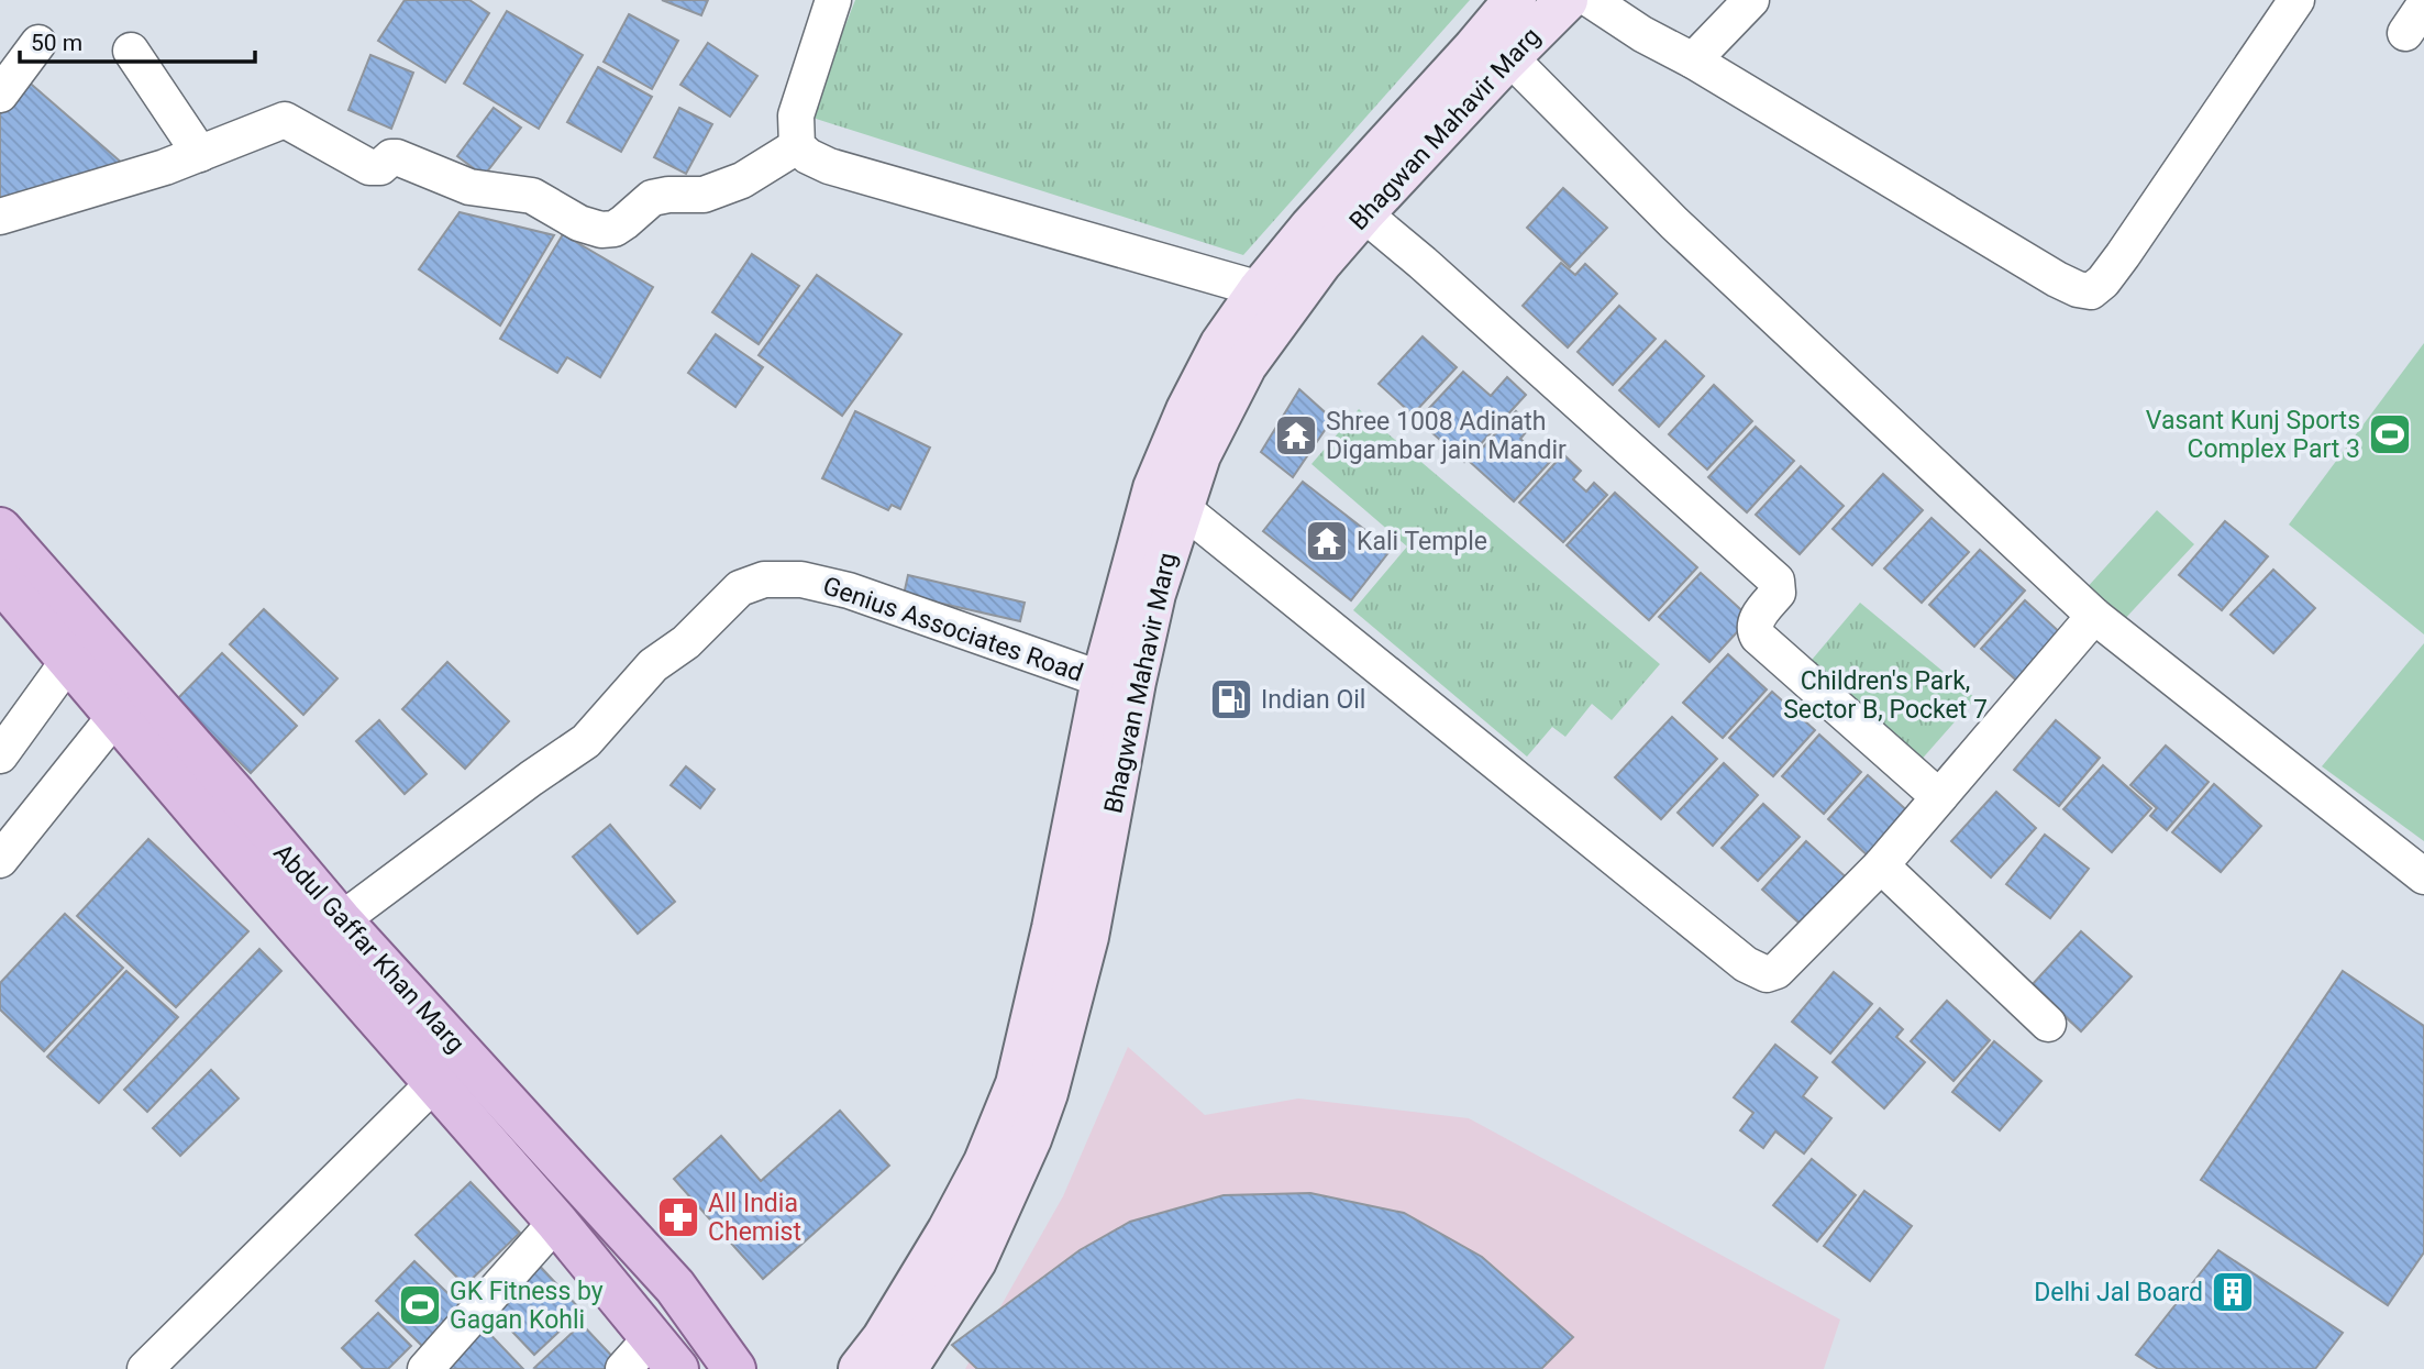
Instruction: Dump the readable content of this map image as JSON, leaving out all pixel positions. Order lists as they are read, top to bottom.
{
  "streets": {
    "main road": ["Abdul Gaffar Khan Marg"],
    "street": ["Bhagwan Mahavir Marg", "Genius Associates Road"]
  },
  "crossings": [
    ["Bhagwan Mahavir Marg", "Genius Associates Road"],
    ["Genius Associates Road", "Abdul Gaffar Khan Marg"]
  ],
  "parks": ["Children's Park, Sector B, Pocket 7"],
  "places": {
    "sports": ["Vasant Kunj Sports Complex Part 3", "GK Fitness by Gagan Kohli"],
    "temple": ["Shree 1008 Adinath Digambar jain Mandir", "Kali Temple"],
    "fuel station": ["Indian Oil"],
    "pharmacy": ["All India Chemist"],
    "building": ["Delhi Jal Board"]
  },
  "scale_bar": "50 m"
}
